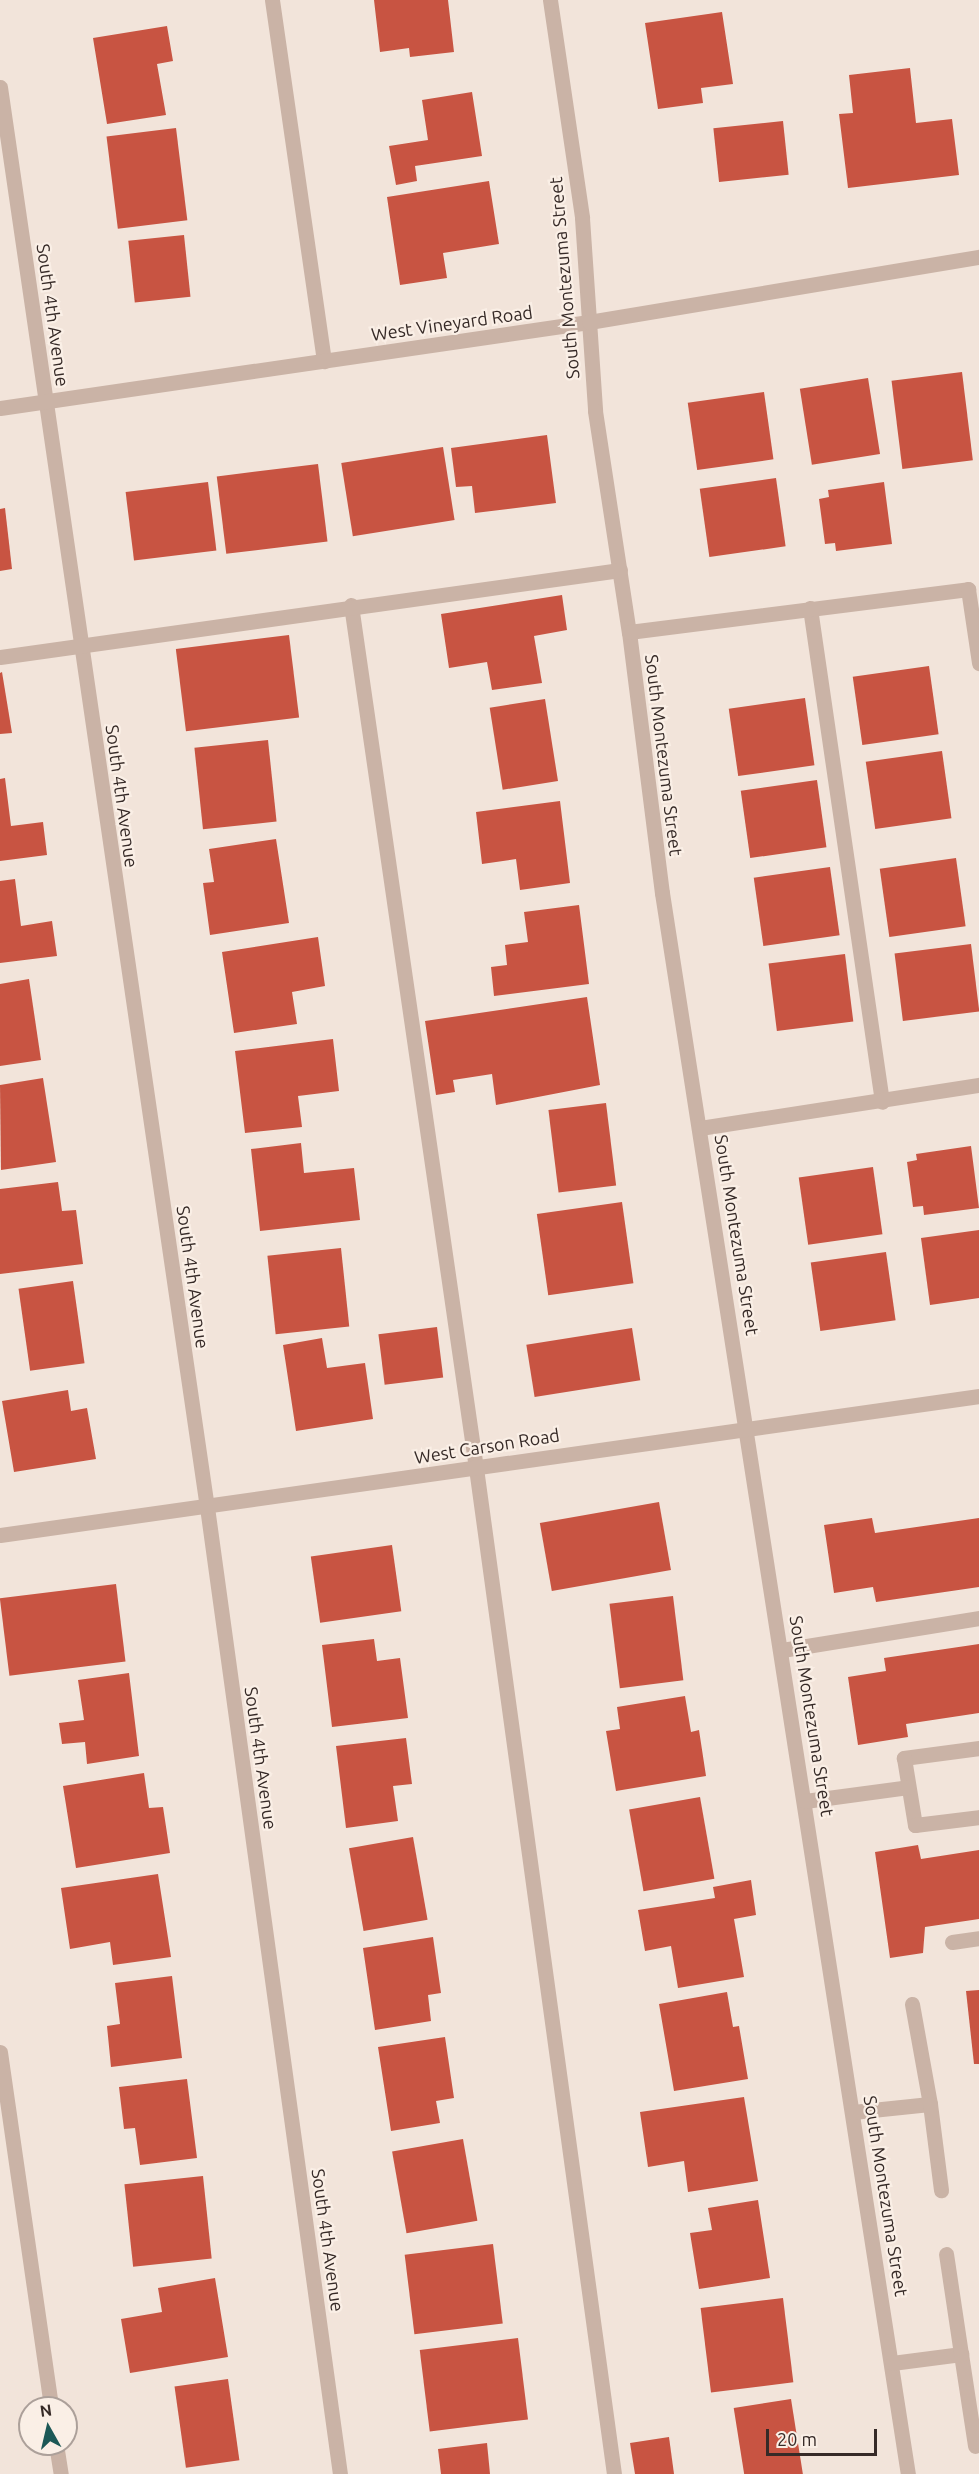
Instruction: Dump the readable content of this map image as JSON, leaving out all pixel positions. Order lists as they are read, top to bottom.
{
  "streets": {
    "street": [
      "South Montezuma Street",
      "South 4th Avenue",
      "West Vineyard Road",
      "West Carson Road"
    ]
  },
  "crossings": [
    ["South Montezuma Street", "West Vineyard Road"],
    ["South Montezuma Street", "West Carson Road"],
    ["South 4th Avenue", "West Vineyard Road"],
    ["South 4th Avenue", "West Carson Road"]
  ],
  "scale_bar": "20 m",
  "north": "top"
}
